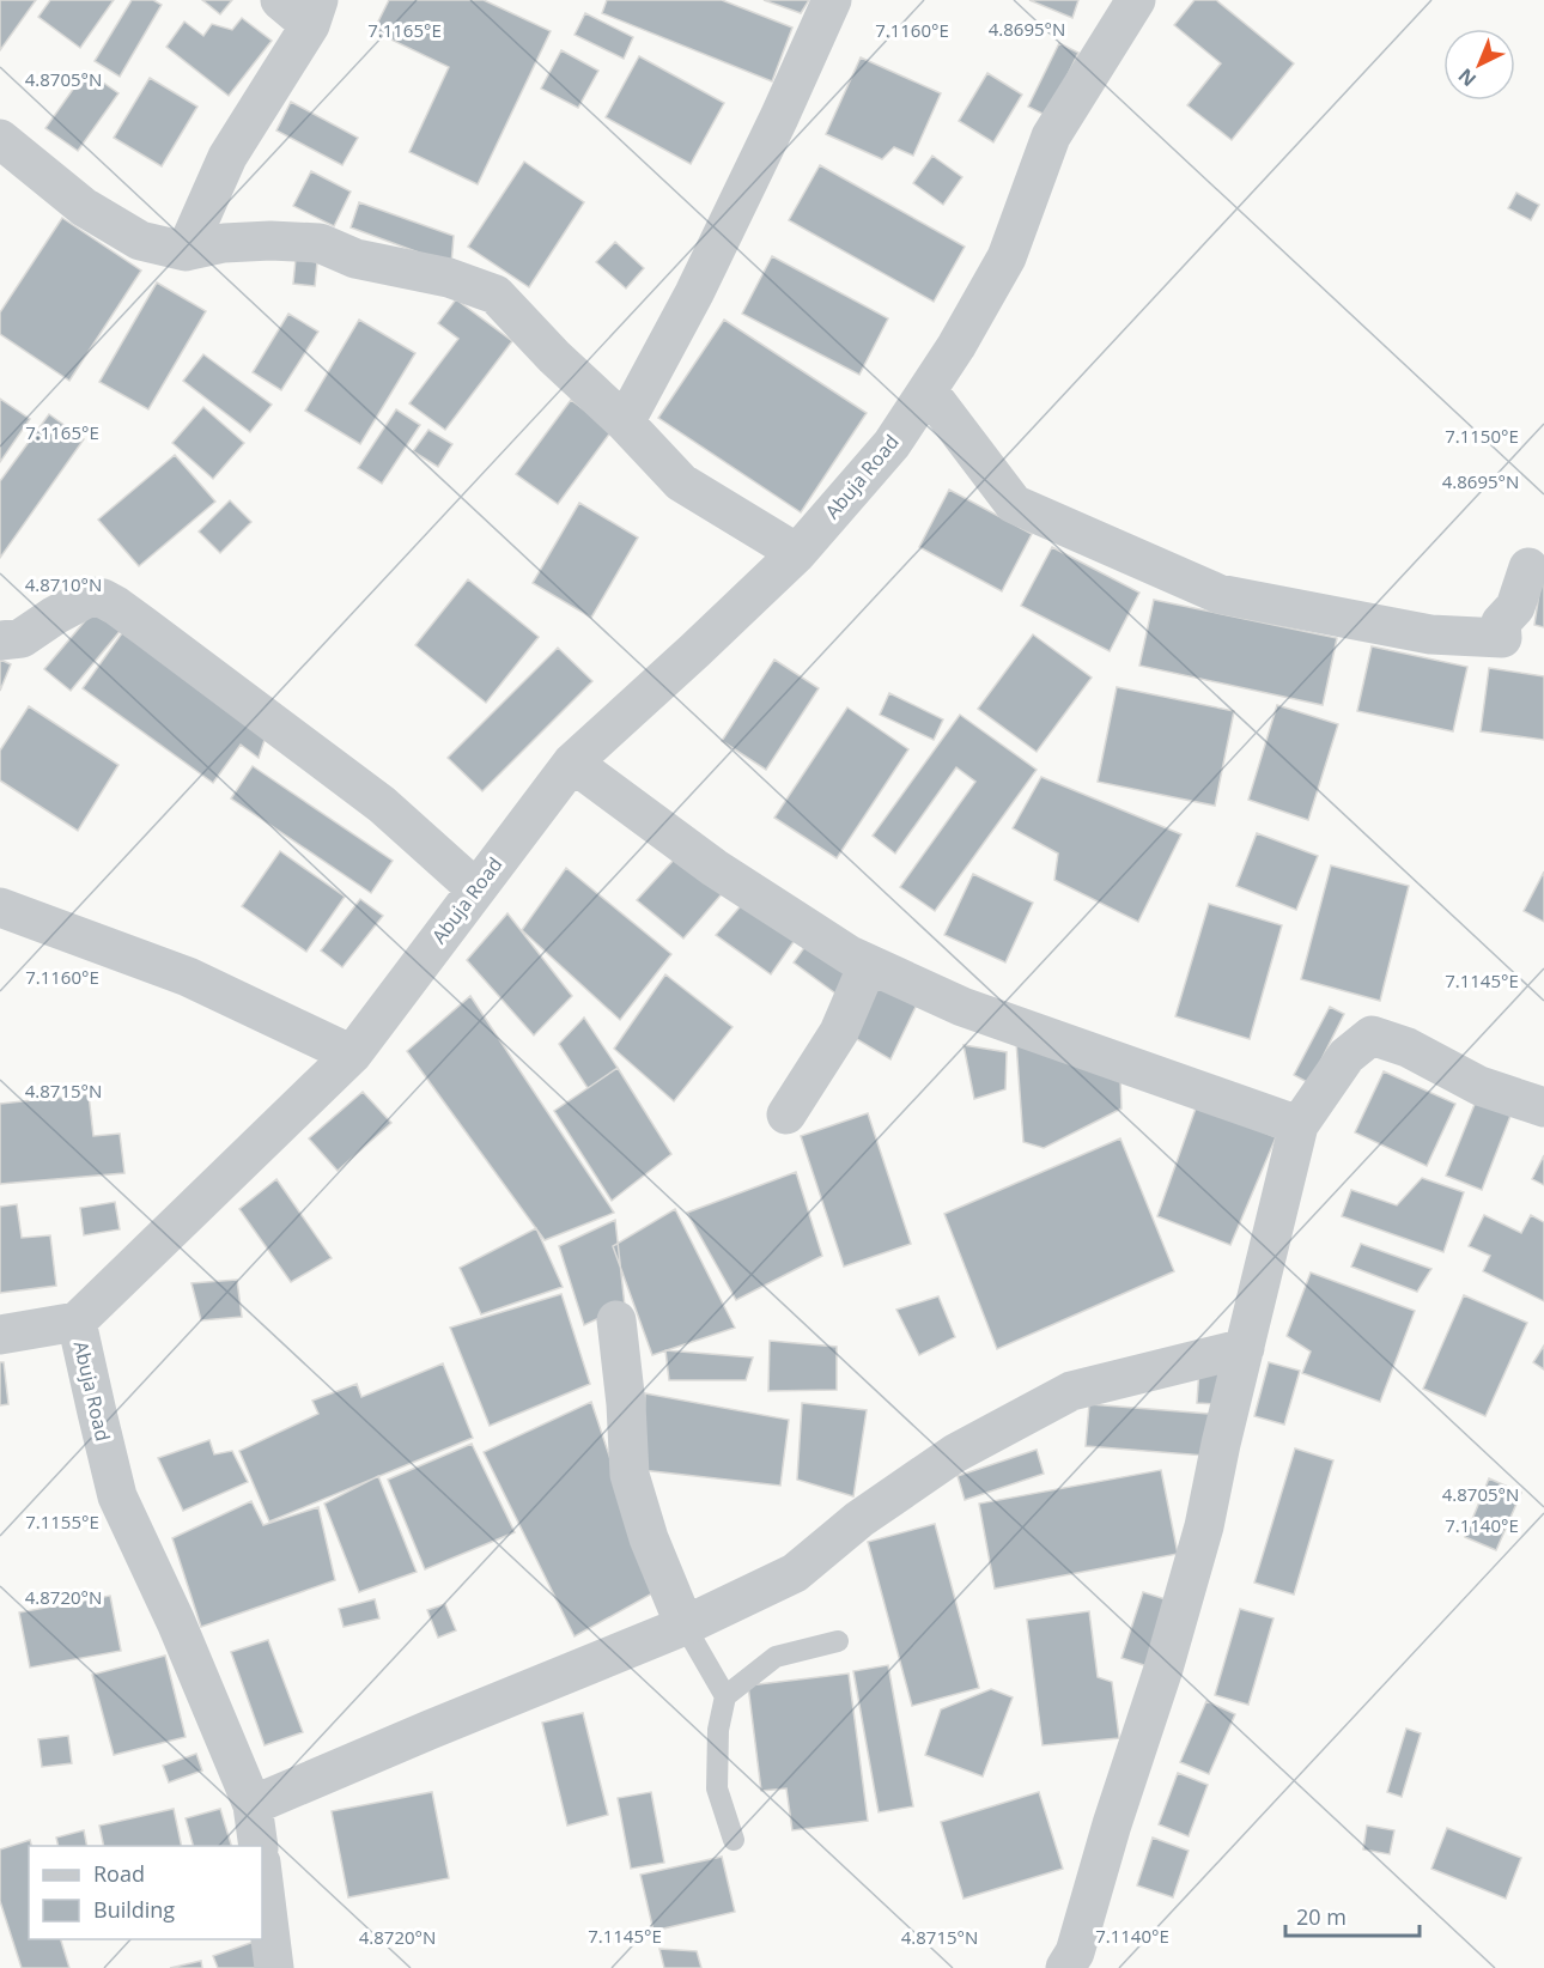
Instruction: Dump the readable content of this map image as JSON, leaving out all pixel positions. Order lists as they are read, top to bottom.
{
  "streets": {
    "street": ["Abuja Road"]
  },
  "legend": ["Road", "Building"],
  "scale_bar": "20 m",
  "north": "bottom left",
  "coordinates": [
    "4.8695°N",
    "7.1160°E",
    "7.1165°E",
    "4.8705°N",
    "7.1150°E",
    "4.8710°N",
    "7.1145°E",
    "4.8715°N",
    "7.1155°E",
    "7.1140°E",
    "4.8720°N"
  ]
}
